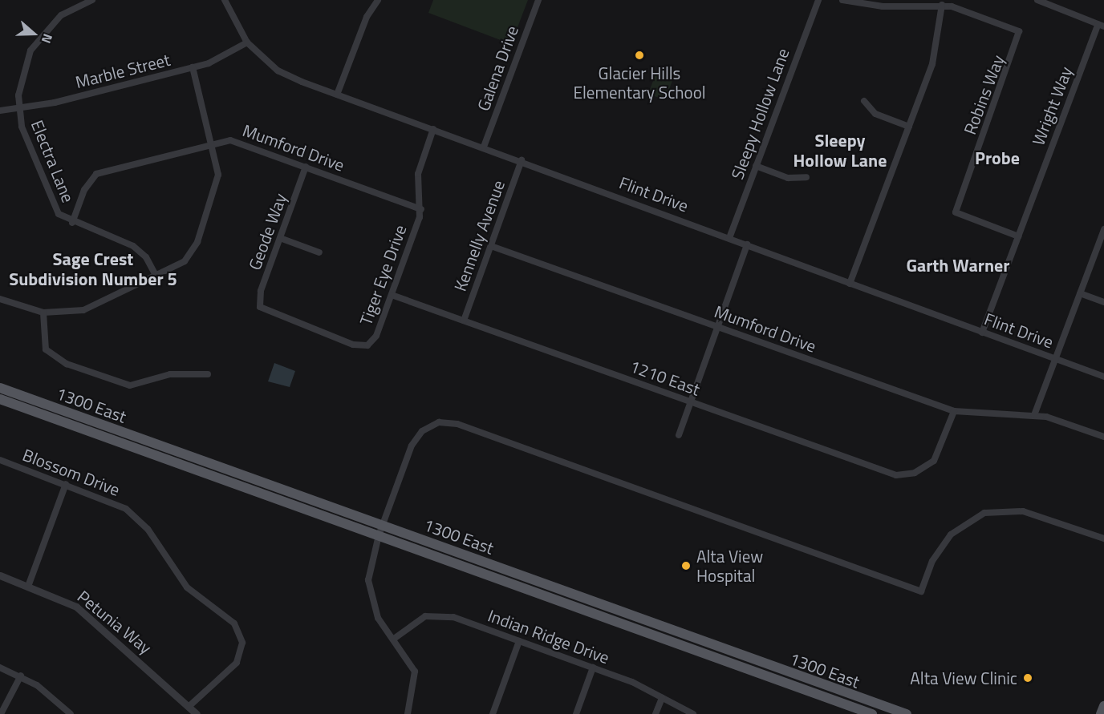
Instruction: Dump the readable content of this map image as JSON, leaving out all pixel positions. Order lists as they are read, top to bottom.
{
  "streets": {
    "main road": ["1300 East"],
    "street": [
      "Galena Drive",
      "Marble Street",
      "Robins Way",
      "Wright Way",
      "Sleepy Hollow Lane",
      "Mumford Drive",
      "Electra Lane",
      "Flint Drive",
      "Geode Way",
      "Kennelly Avenue",
      "Tiger Eye Drive",
      "1210 East",
      "Blossom Drive",
      "Petunia Way",
      "Indian Ridge Drive"
    ]
  },
  "crossings": [
    ["Galena Drive", "Flint Drive"],
    ["Marble Street", "Electra Lane"],
    ["Marble Street", "Flint Drive"],
    ["Robins Way", "Wright Way"],
    ["Wright Way", "Flint Drive"],
    ["Sleepy Hollow Lane", "Flint Drive"],
    ["Mumford Drive", "Electra Lane"],
    ["Mumford Drive", "Geode Way"],
    ["Mumford Drive", "Kennelly Avenue"],
    ["Mumford Drive", "Tiger Eye Drive"],
    ["Mumford Drive", "1210 East"],
    ["Flint Drive", "Kennelly Avenue"],
    ["Flint Drive", "Tiger Eye Drive"],
    ["Geode Way", "Tiger Eye Drive"],
    ["Kennelly Avenue", "1210 East"],
    ["Tiger Eye Drive", "1210 East"],
    ["Blossom Drive", "Petunia Way"]
  ],
  "districts": [
    "Sleepy Hollow Lane",
    "Probe",
    "Sage Crest Subdivision Number 5",
    "Garth Warner"
  ],
  "places": ["Glacier Hills Elementary School", "Alta View Hospital", "Alta View Clinic"],
  "north": "right"
}
